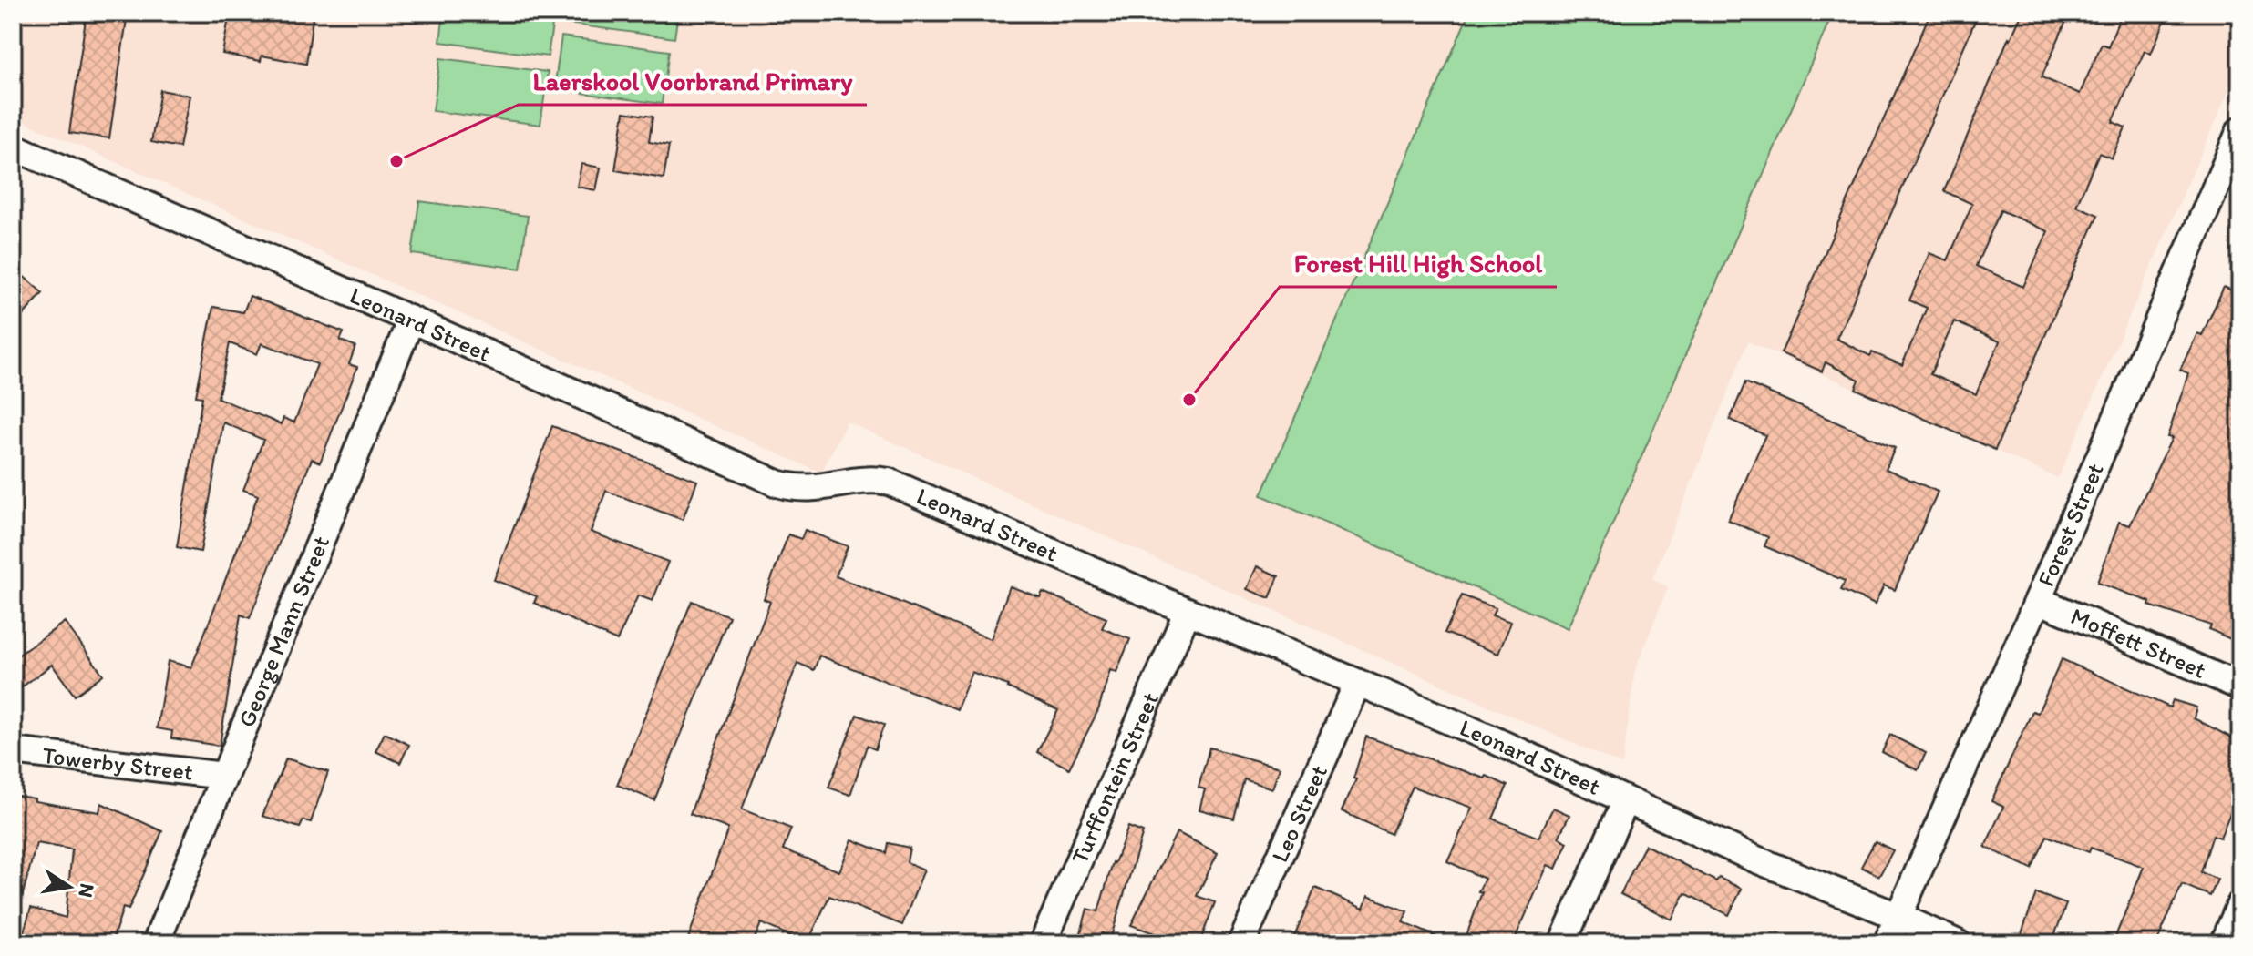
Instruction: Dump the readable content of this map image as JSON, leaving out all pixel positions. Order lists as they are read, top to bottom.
{
  "streets": {
    "street": [
      "Leonard Street",
      "Forest Street",
      "George Mann Street",
      "Moffett Street",
      "Towerby Street",
      "Turffontein Street",
      "Leo Street"
    ]
  },
  "crossings": [
    ["Leonard Street", "Forest Street"],
    ["Leonard Street", "George Mann Street"],
    ["Leonard Street", "Turffontein Street"],
    ["Leonard Street", "Leo Street"],
    ["Forest Street", "Moffett Street"],
    ["George Mann Street", "Towerby Street"]
  ],
  "places": ["Laerskool Voorbrand Primary", "Forest Hill High School"],
  "north": "right"
}
